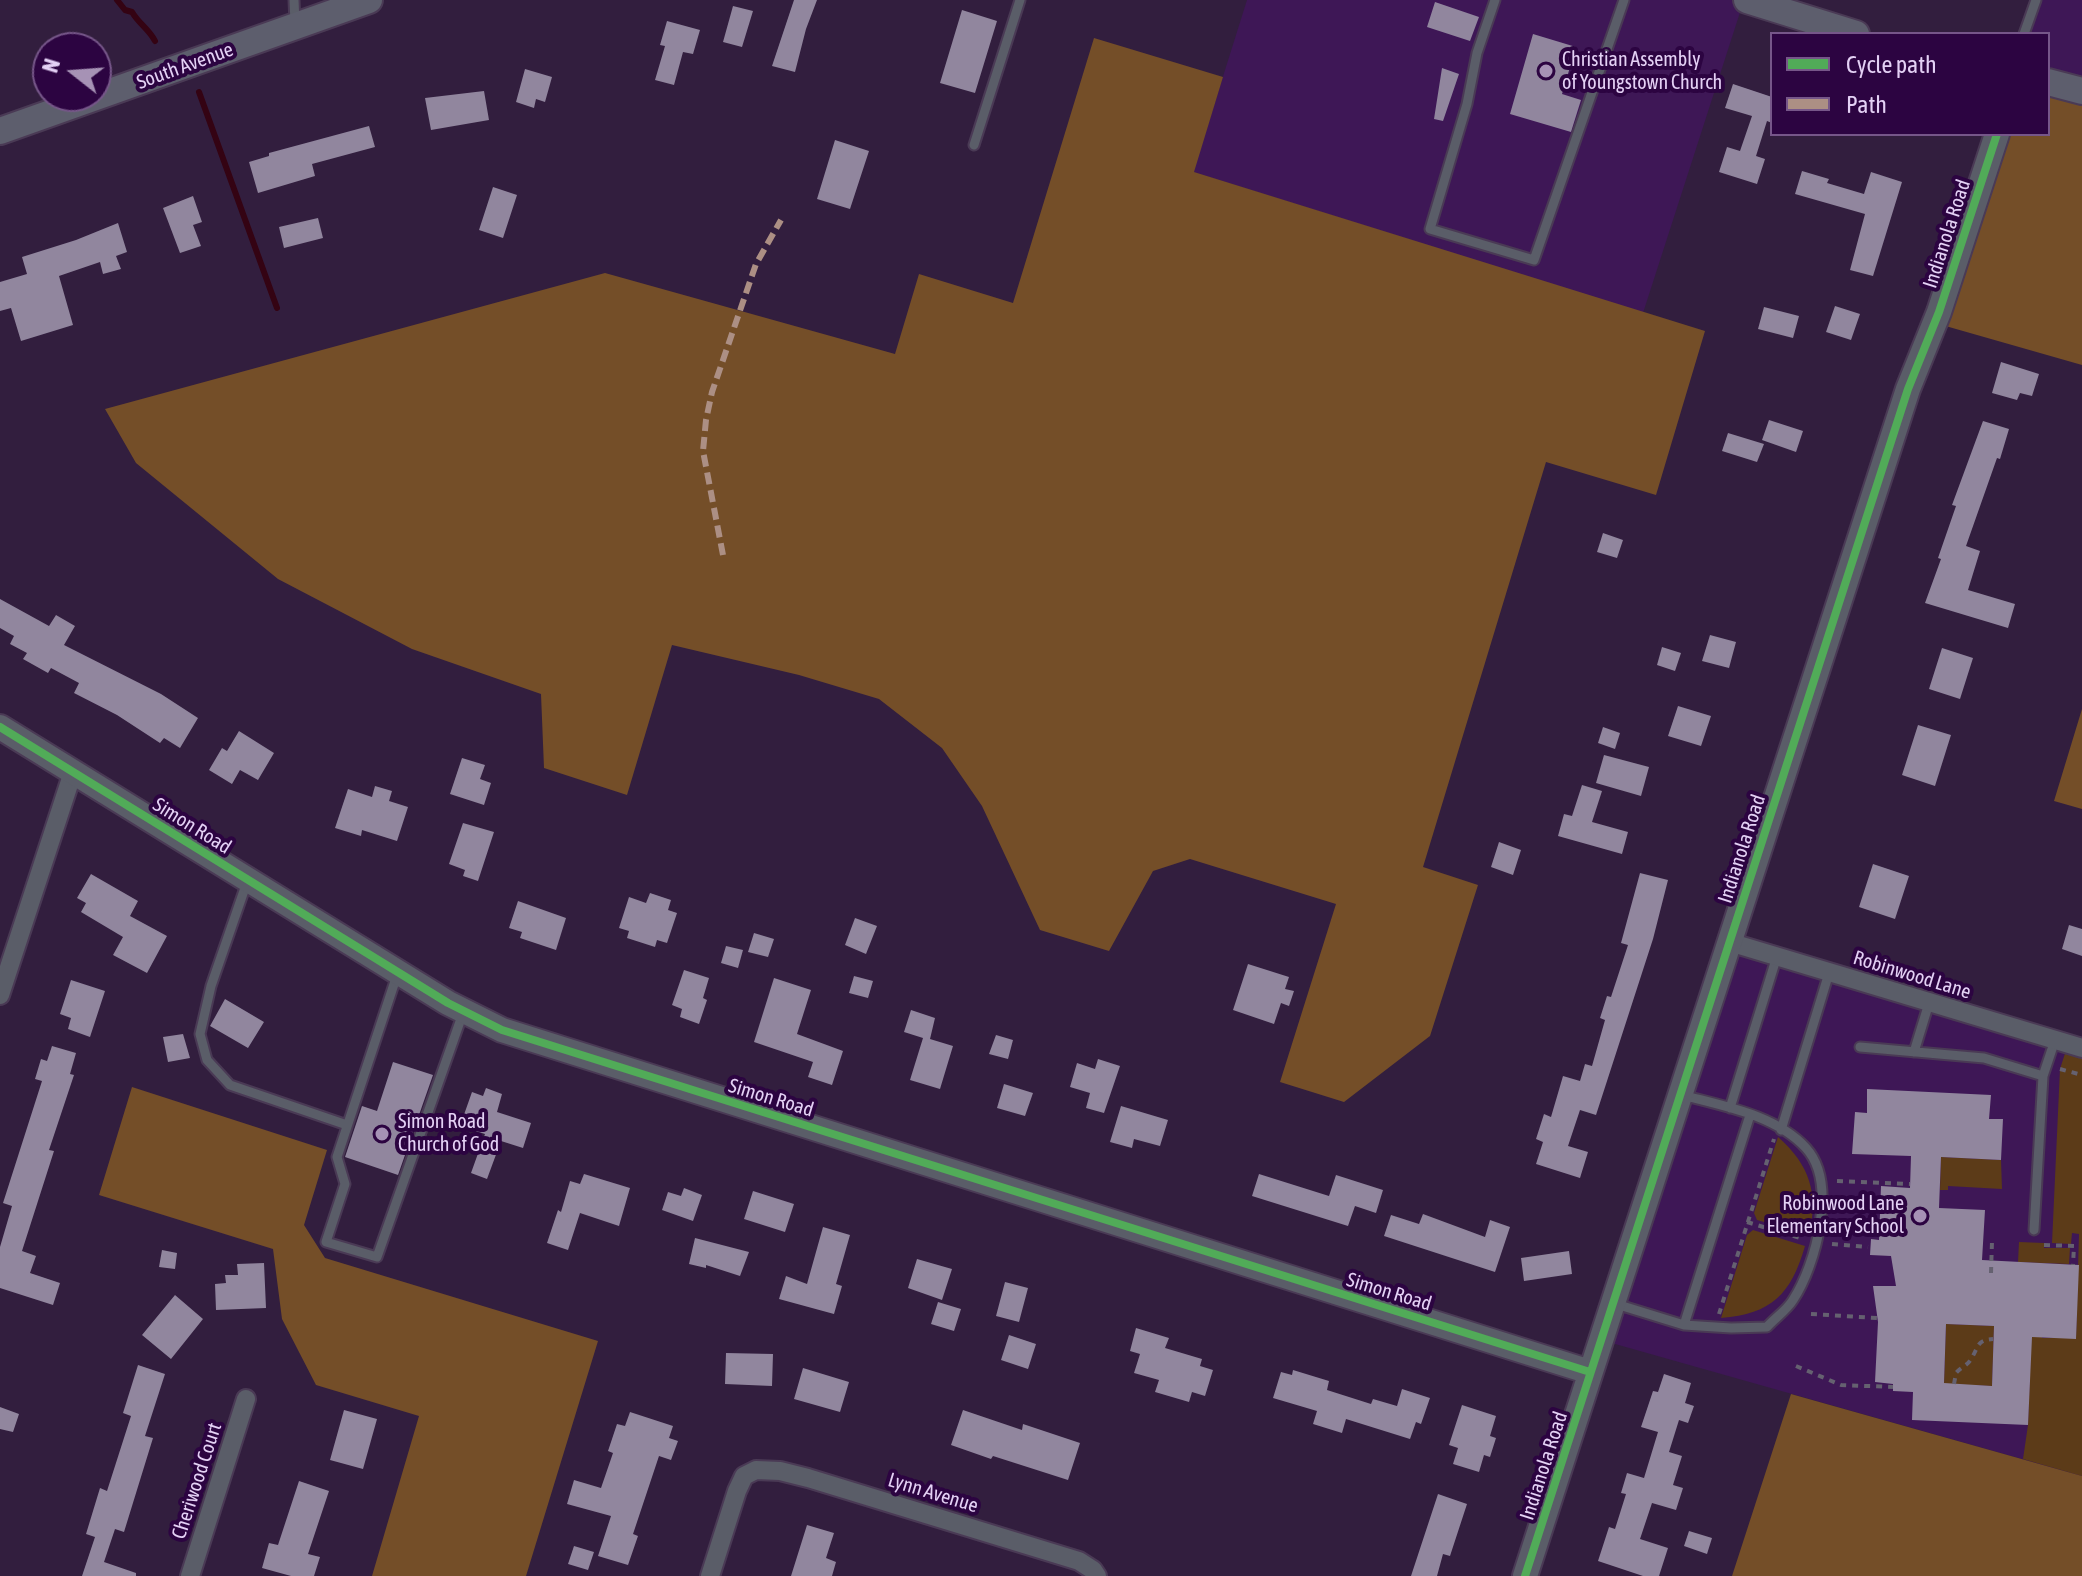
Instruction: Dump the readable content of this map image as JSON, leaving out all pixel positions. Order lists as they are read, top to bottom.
{
  "streets": {
    "main road": ["South Avenue"],
    "street": [
      "Indianola Road",
      "Simon Road",
      "Robinwood Lane",
      "Cheriwood Court",
      "Lynn Avenue"
    ]
  },
  "crossings": [
    ["Indianola Road", "Simon Road"],
    ["Indianola Road", "Robinwood Lane"]
  ],
  "places": ["Christian Assembly of Youngstown Church", "Simon Road Church of God", "Robinwood Lane Elementary School"],
  "legend": ["Cycle path", "Path"],
  "north": "left"
}
